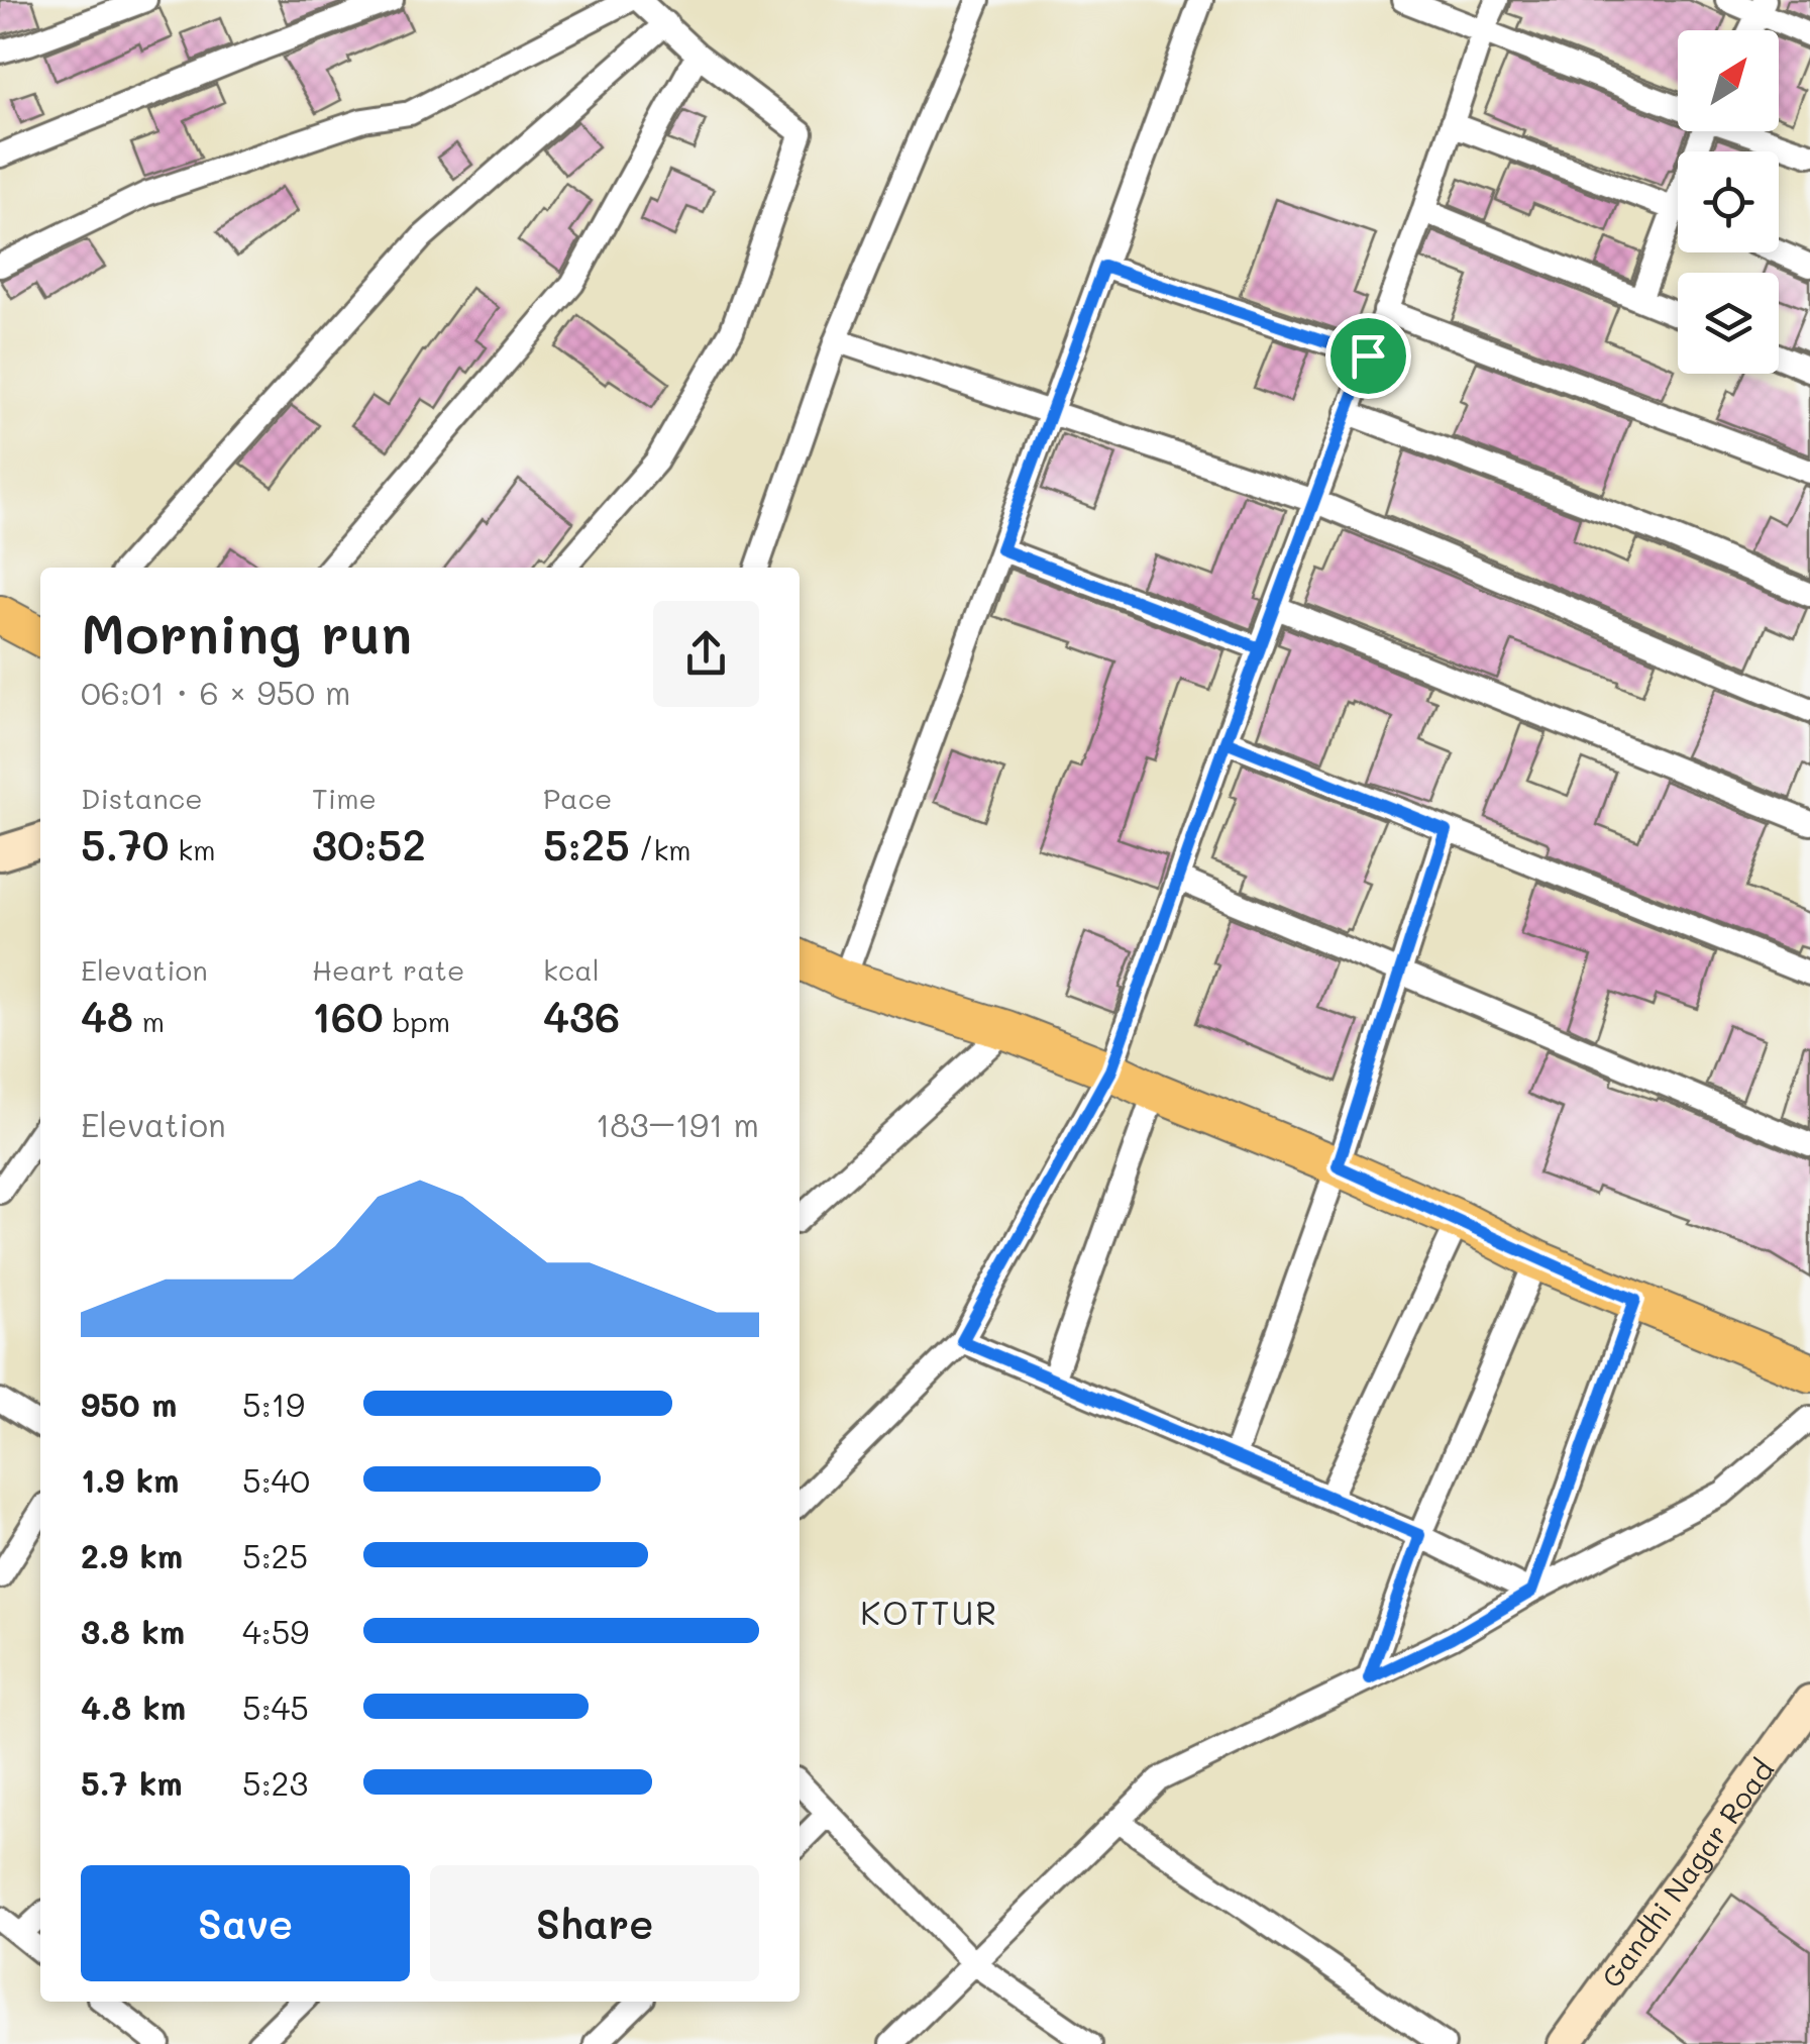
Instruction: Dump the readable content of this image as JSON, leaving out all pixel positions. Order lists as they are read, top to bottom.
{
  "streets": {
    "street": ["Gandhi Nagar Road"]
  },
  "districts": ["KOTTUR"],
  "north": "top right",
  "page": {
    "heading": ["Morning run", "06:01 · 6 × 950 m"],
    "stats": [
      ["Distance", "5.70 km"],
      ["Time", "30:52"],
      ["Pace", "5:25 /km"],
      ["Elevation", "48 m"],
      ["Heart rate", "160 bpm"],
      ["kcal", "436"]
    ],
    "chart": ["Elevation", "183–191 m"],
    "list": [
      {
        "name": "950 m",
        "note": "5:19"
      },
      {
        "name": "1.9 km",
        "note": "5:40"
      },
      {
        "name": "2.9 km",
        "note": "5:25"
      },
      {
        "name": "3.8 km",
        "note": "4:59"
      },
      {
        "name": "4.8 km",
        "note": "5:45"
      },
      {
        "name": "5.7 km",
        "note": "5:23"
      }
    ],
    "buttons": ["Save", "Share"]
  }
}
